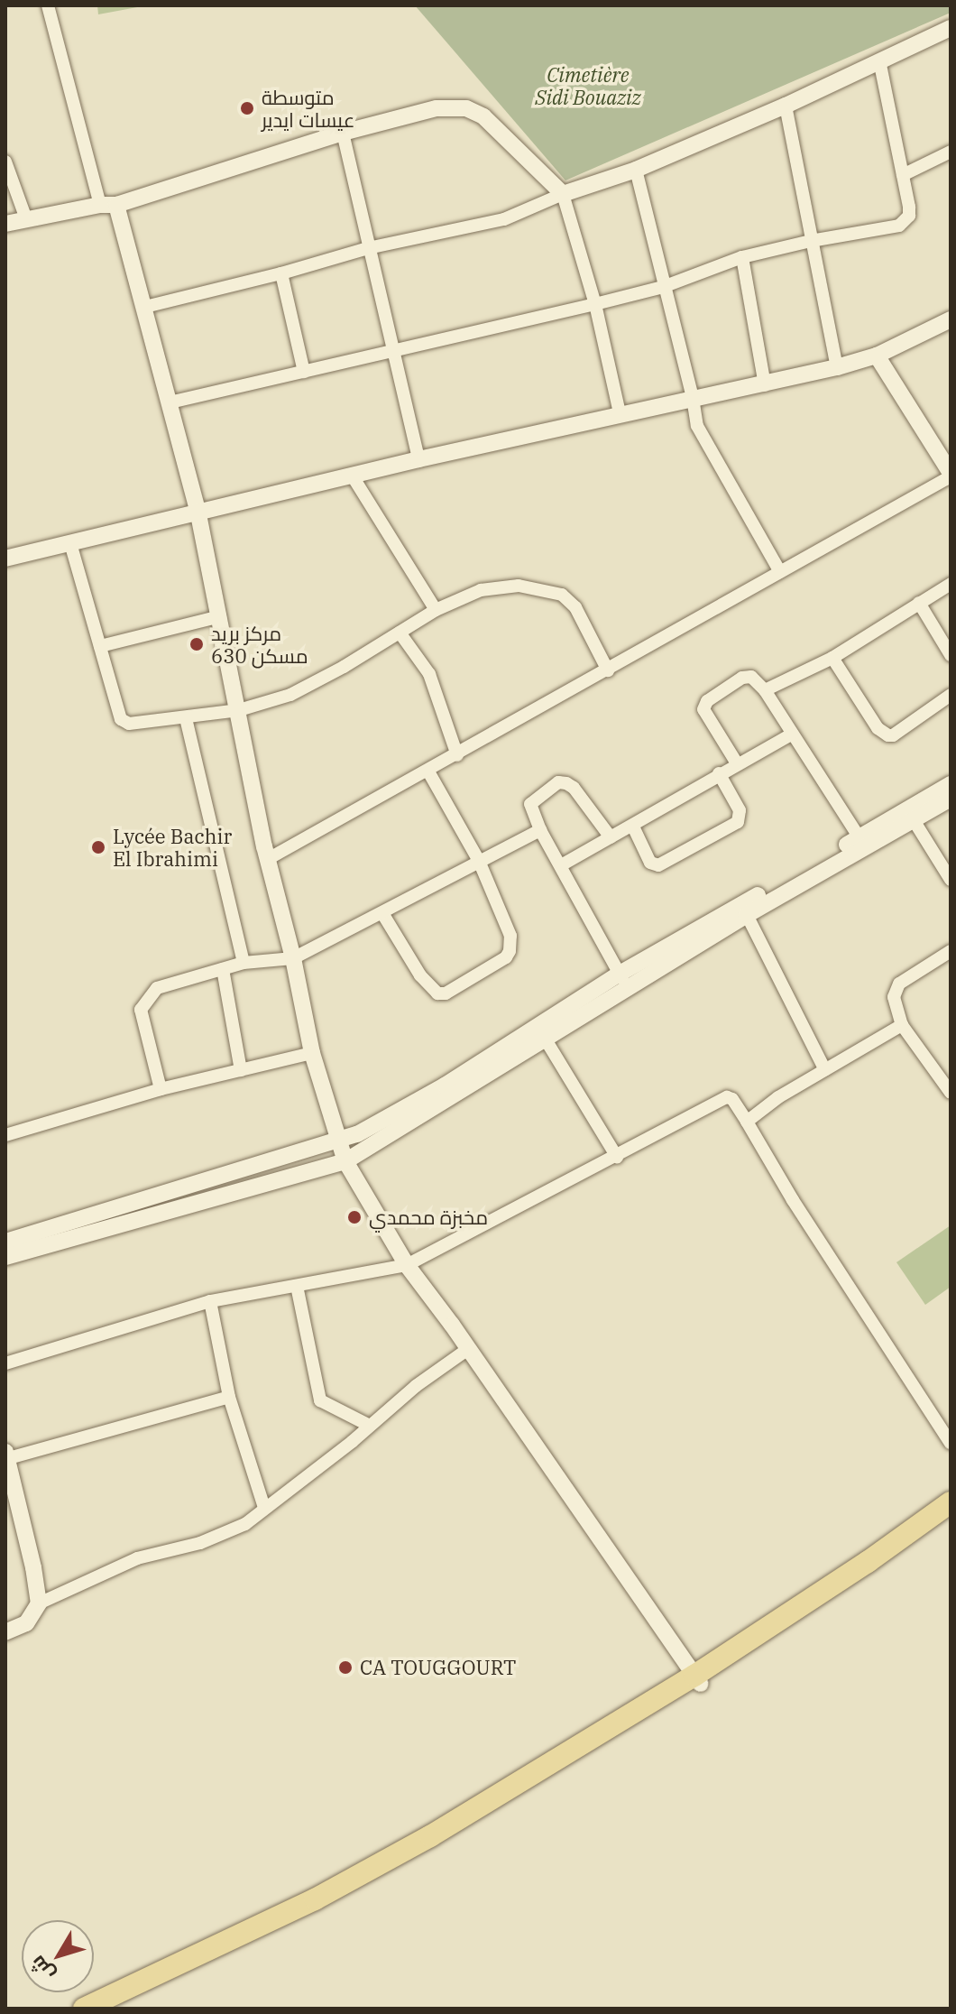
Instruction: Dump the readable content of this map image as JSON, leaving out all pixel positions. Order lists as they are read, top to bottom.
{
  "parks": ["Cimetière Sidi Bouaziz"],
  "places": [
    "متوسطة عيسات ايدير",
    "مركز بريد 630 مسكن",
    "Lycée Bachir El Ibrahimi",
    "مخبزة محمدي",
    "CA TOUGGOURT"
  ],
  "north": "bottom left"
}
